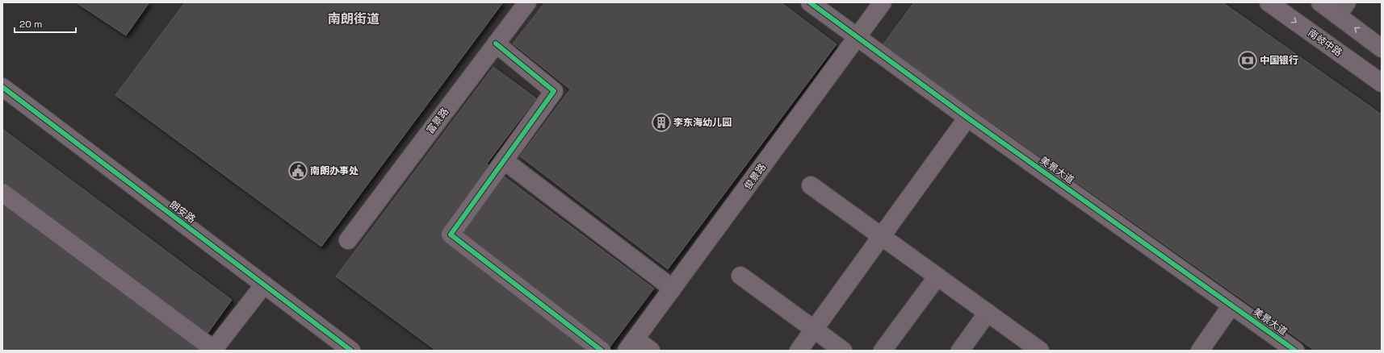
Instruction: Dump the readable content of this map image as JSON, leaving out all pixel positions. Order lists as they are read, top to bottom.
{
  "streets": {
    "street": [
      "南岐中路",
      "富景路",
      "美景大道",
      "俊景路",
      "朗安路"
    ]
  },
  "crossings": [
    ["美景大道", "俊景路"]
  ],
  "districts": ["南朗街道"],
  "places": {
    "bank": ["中国银行"],
    "building": ["李东海幼儿园"],
    "public building": ["南朗办事处"]
  },
  "scale_bar": "20 m"
}
